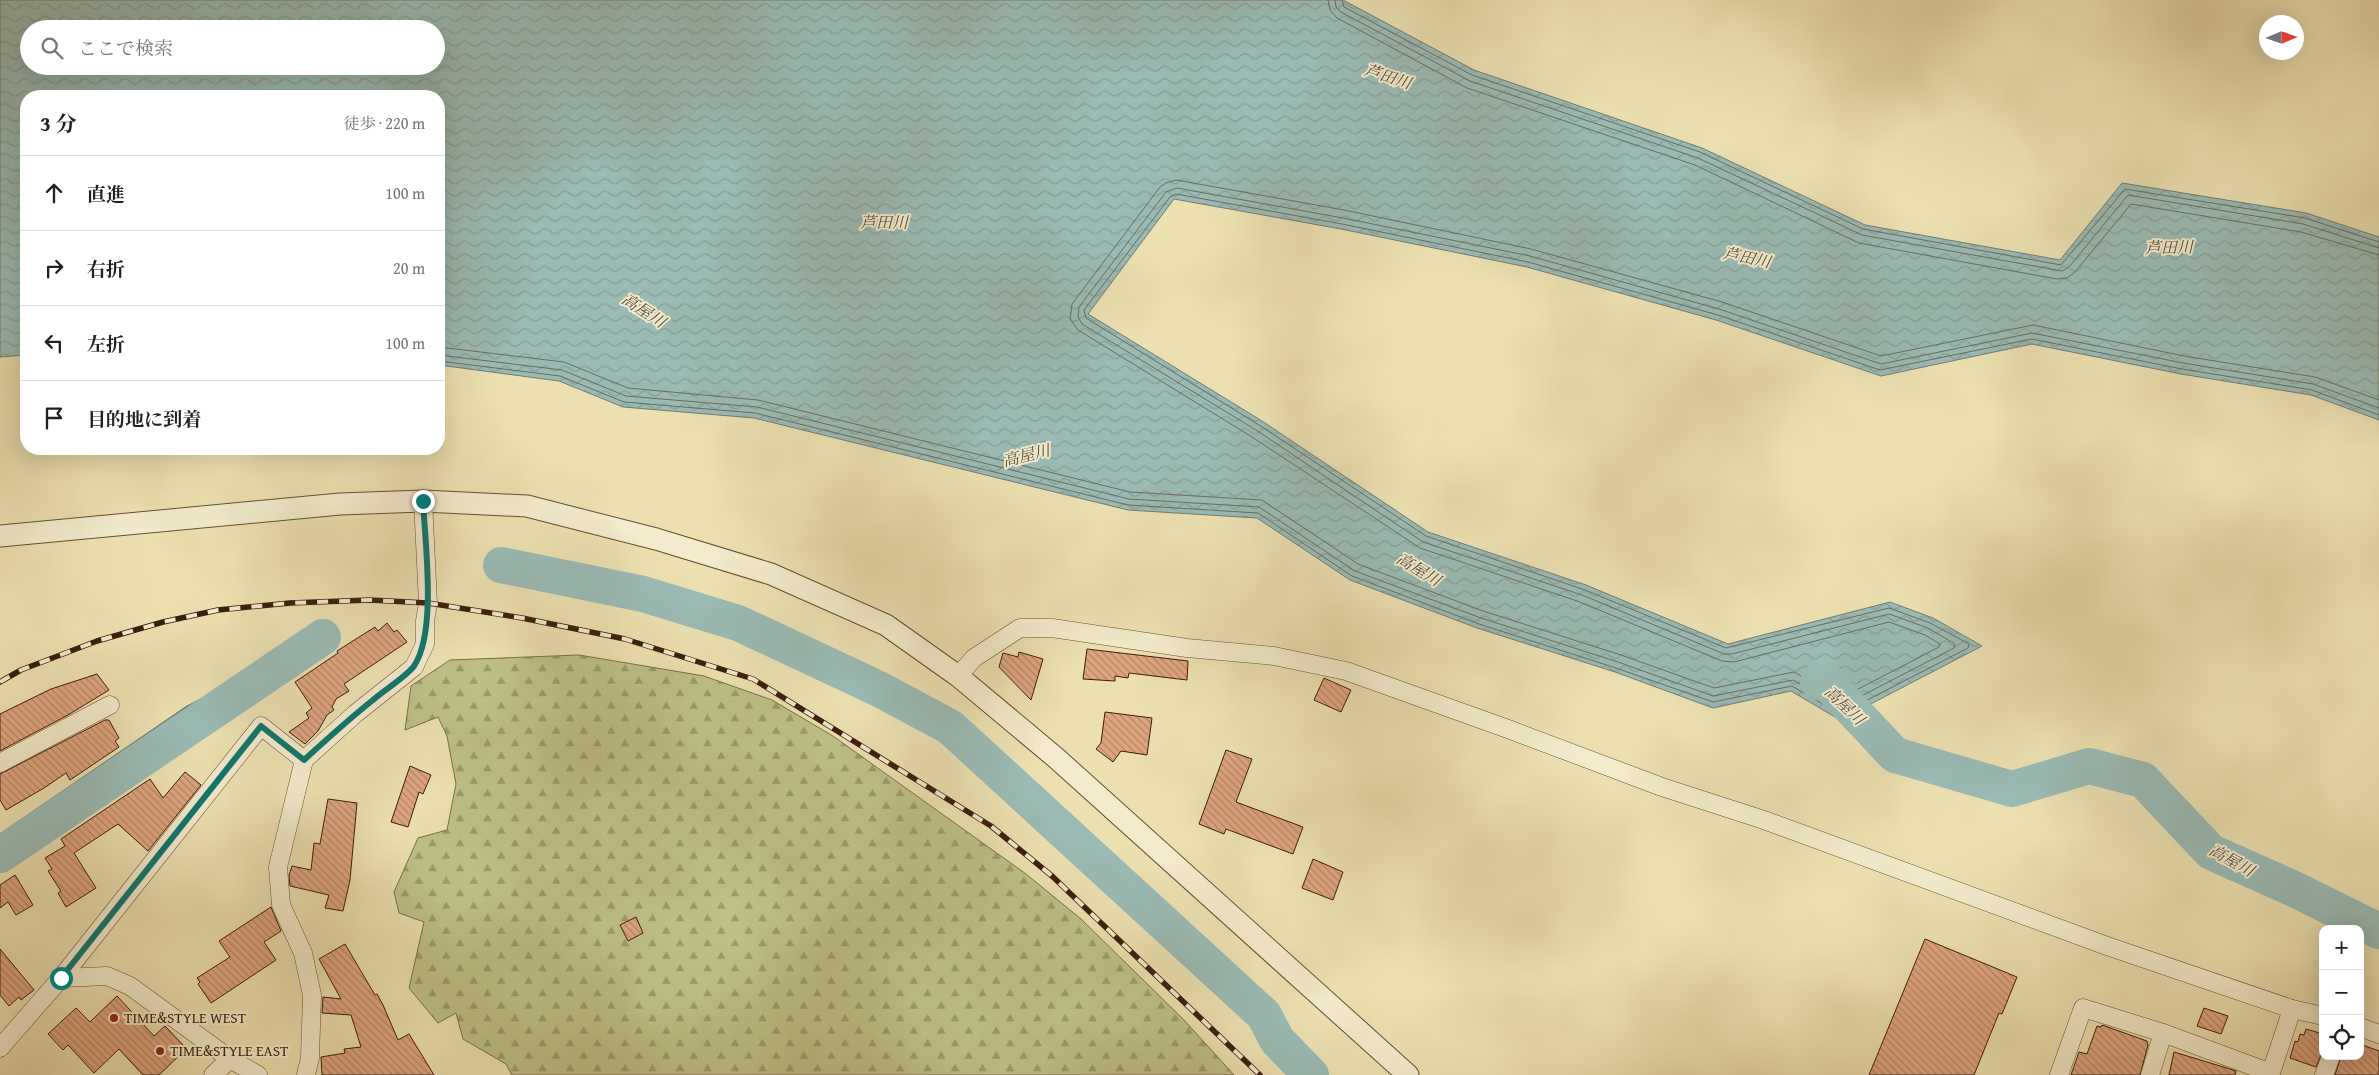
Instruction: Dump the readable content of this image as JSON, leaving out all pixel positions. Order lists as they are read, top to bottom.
{
  "water": ["芦田川", "高屋川"],
  "places": ["TIME&STYLE WEST", "TIME&STYLE EAST"],
  "north": "right",
  "page": {
    "search": "ここで検索",
    "heading": ["3 分", "徒歩 · 220 m"],
    "list": [
      ["直進", "100 m"],
      ["右折", "20 m"],
      ["左折", "100 m"],
      "目的地に到着"
    ],
    "map_buttons": ["+", "−"]
  }
}
